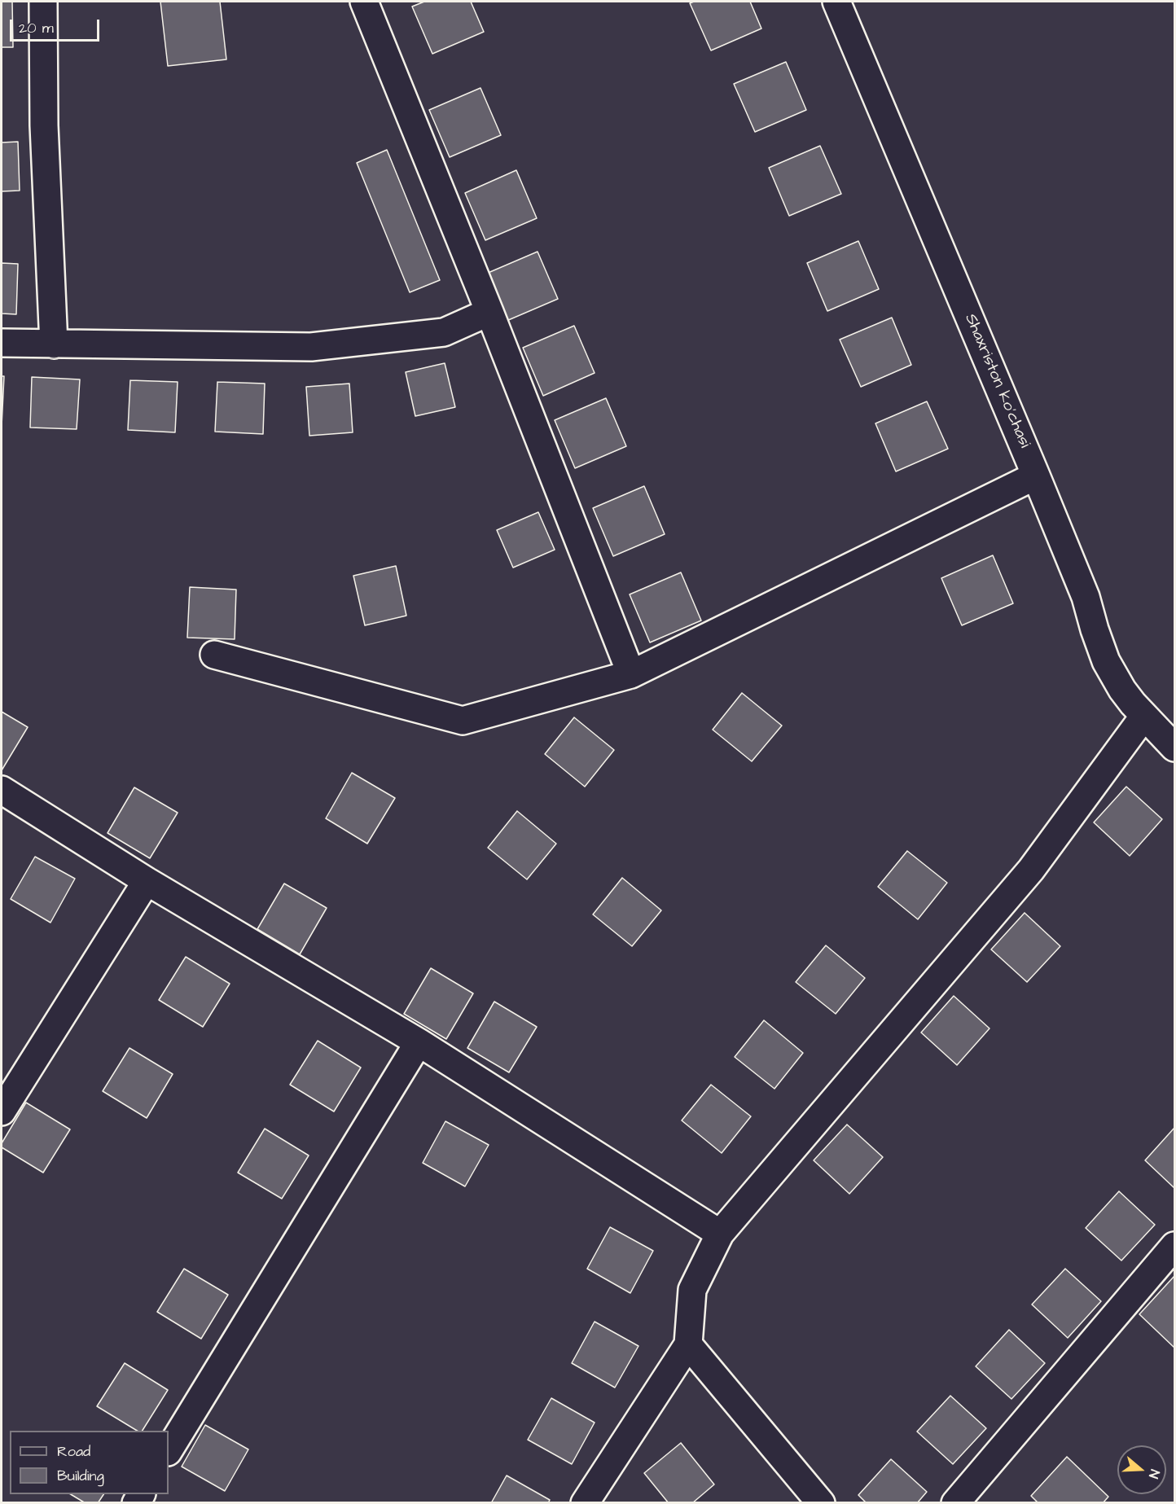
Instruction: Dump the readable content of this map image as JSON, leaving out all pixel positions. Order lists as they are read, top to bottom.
{
  "streets": {
    "street": ["Shaxriston ko'chasi"]
  },
  "legend": ["Road", "Building"],
  "scale_bar": "20 m",
  "north": "right"
}
